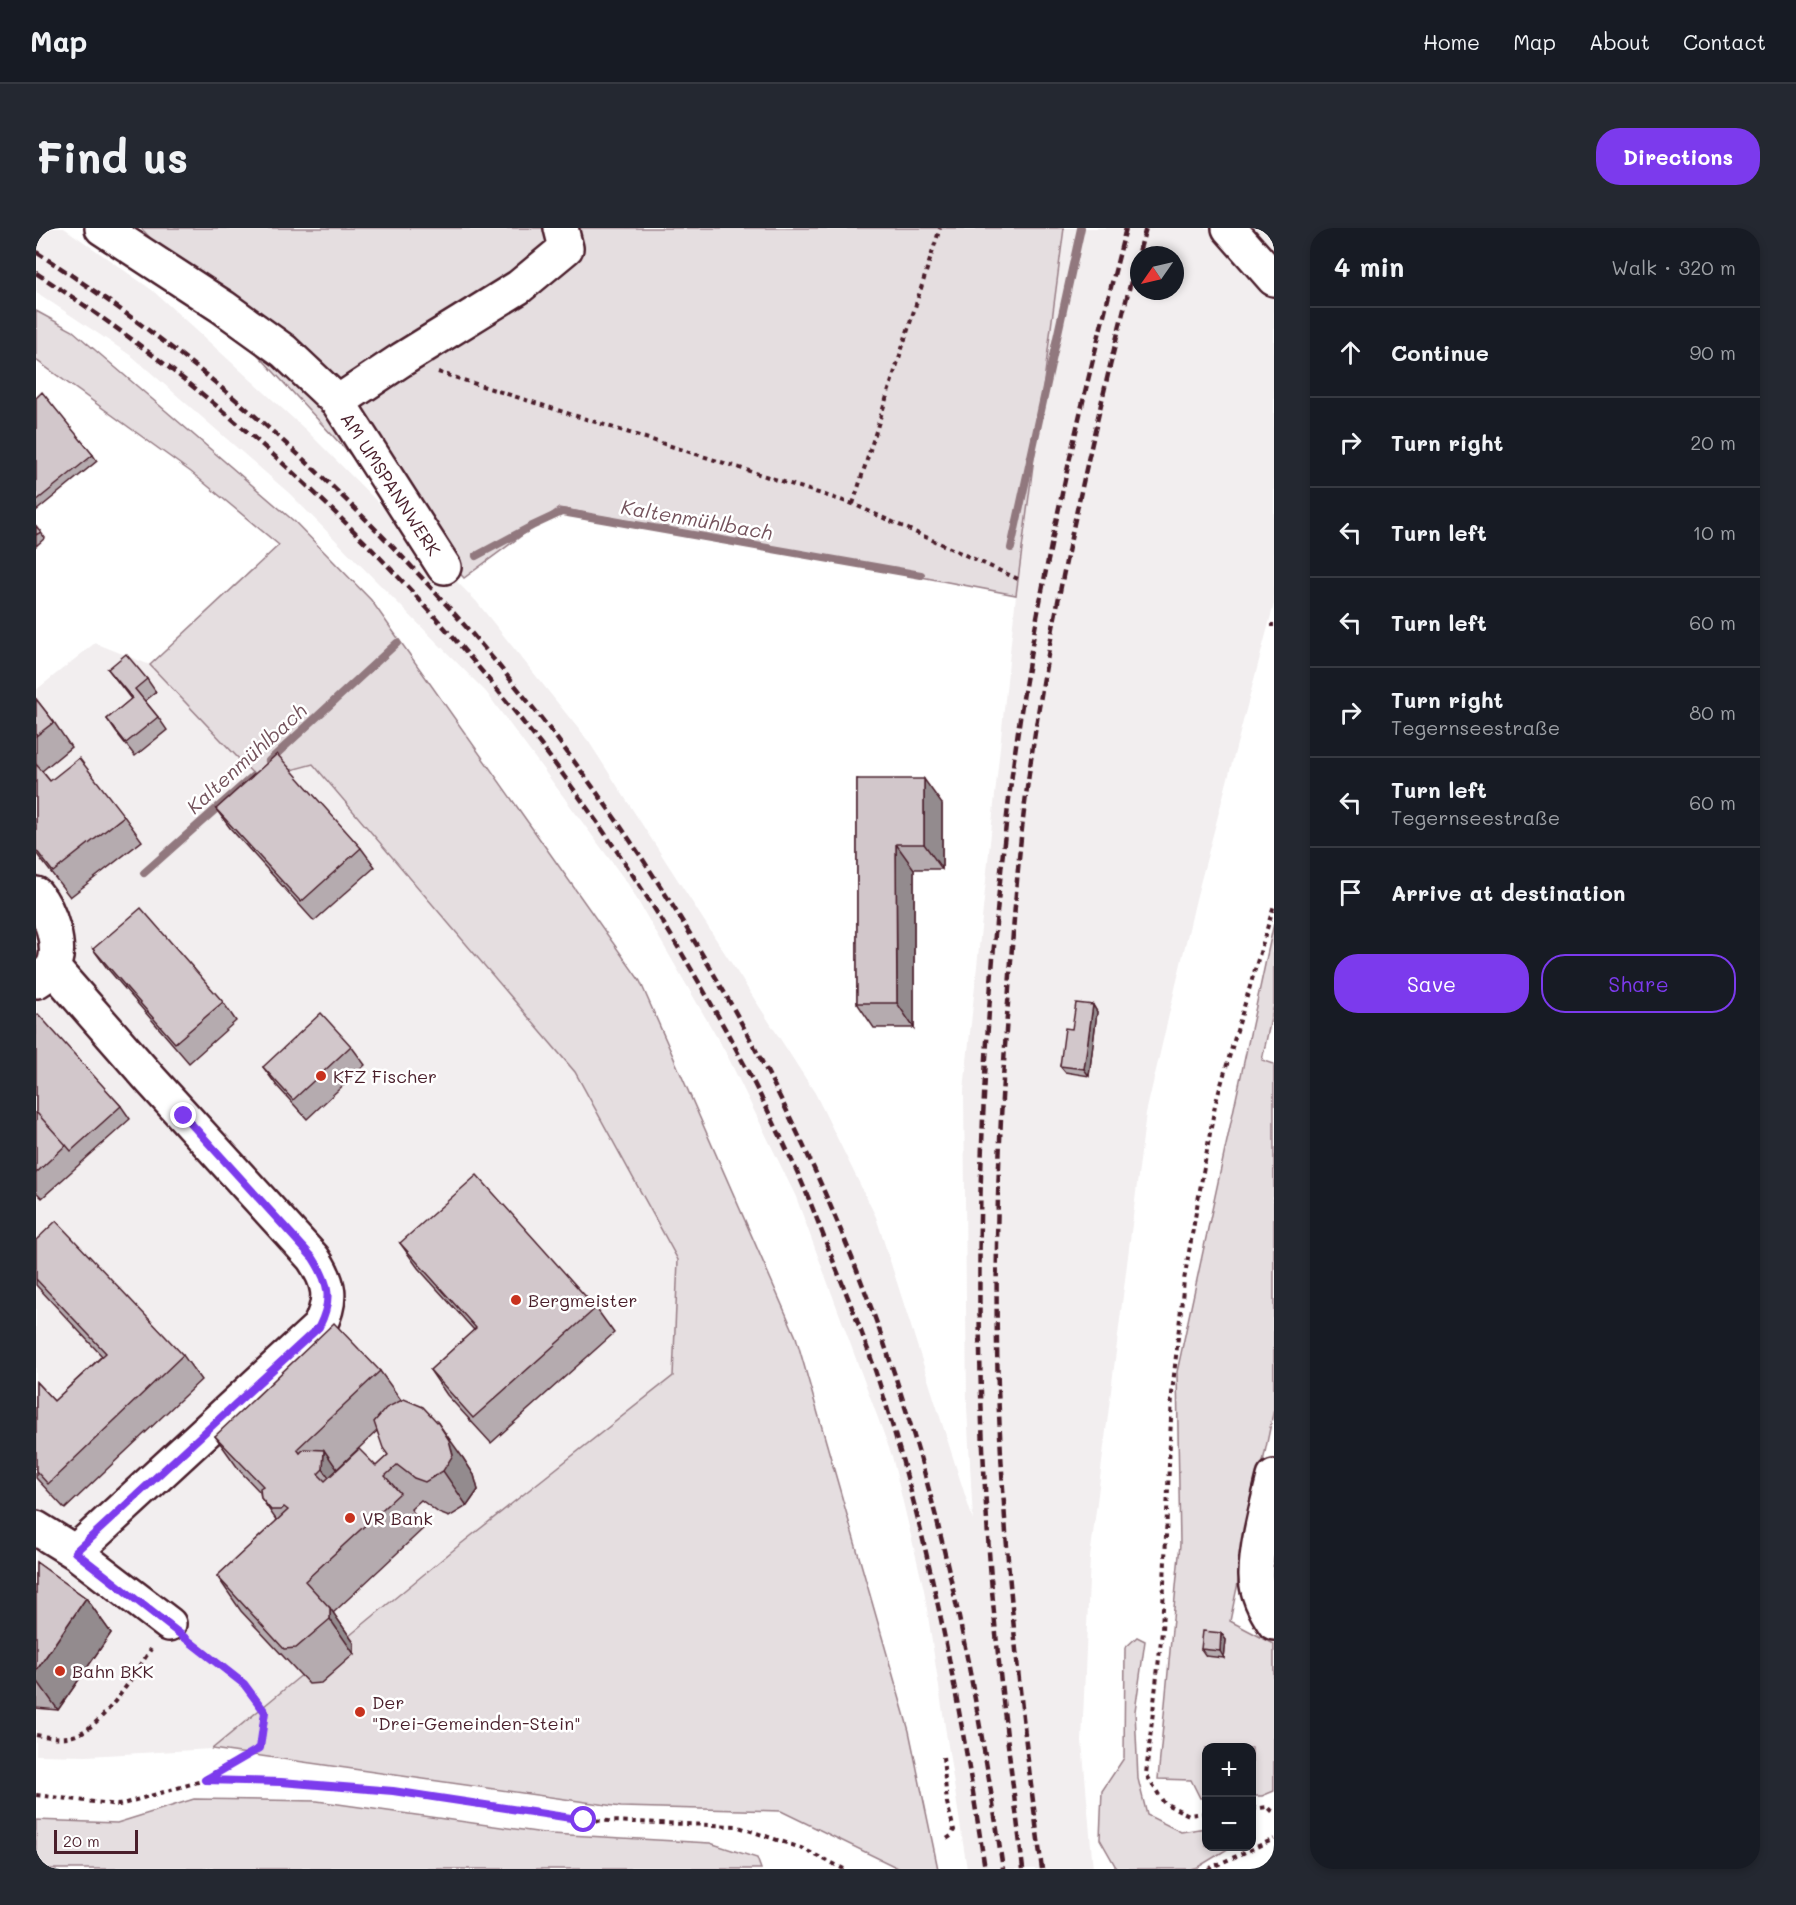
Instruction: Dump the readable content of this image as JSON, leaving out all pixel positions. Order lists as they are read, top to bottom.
{
  "streets": {
    "street": ["AM UMSPANNWERK"]
  },
  "water": ["Kaltenmühlbach"],
  "places": [
    "KFZ Fischer",
    "Bergmeister",
    "VR Bank",
    "Bahn BKK",
    "Der \"Drei-Gemeinden-Stein\""
  ],
  "scale_bar": "20 m",
  "north": "bottom left",
  "page": {
    "header": "Map",
    "nav": [
      "Home",
      "Map",
      "About",
      "Contact"
    ],
    "buttons": [
      "Directions",
      ["Save", "Share"]
    ],
    "title": "Find us",
    "heading": ["4 min", "Walk · 320 m"],
    "list": [
      ["Continue", "90 m"],
      ["Turn right", "20 m"],
      ["Turn left", "10 m"],
      ["Turn left", "60 m"],
      ["Turn right", "Tegernseestraße", "80 m"],
      ["Turn left", "Tegernseestraße", "60 m"],
      "Arrive at destination"
    ],
    "map_buttons": ["+", "−"],
    "scale": "20 m"
  }
}
